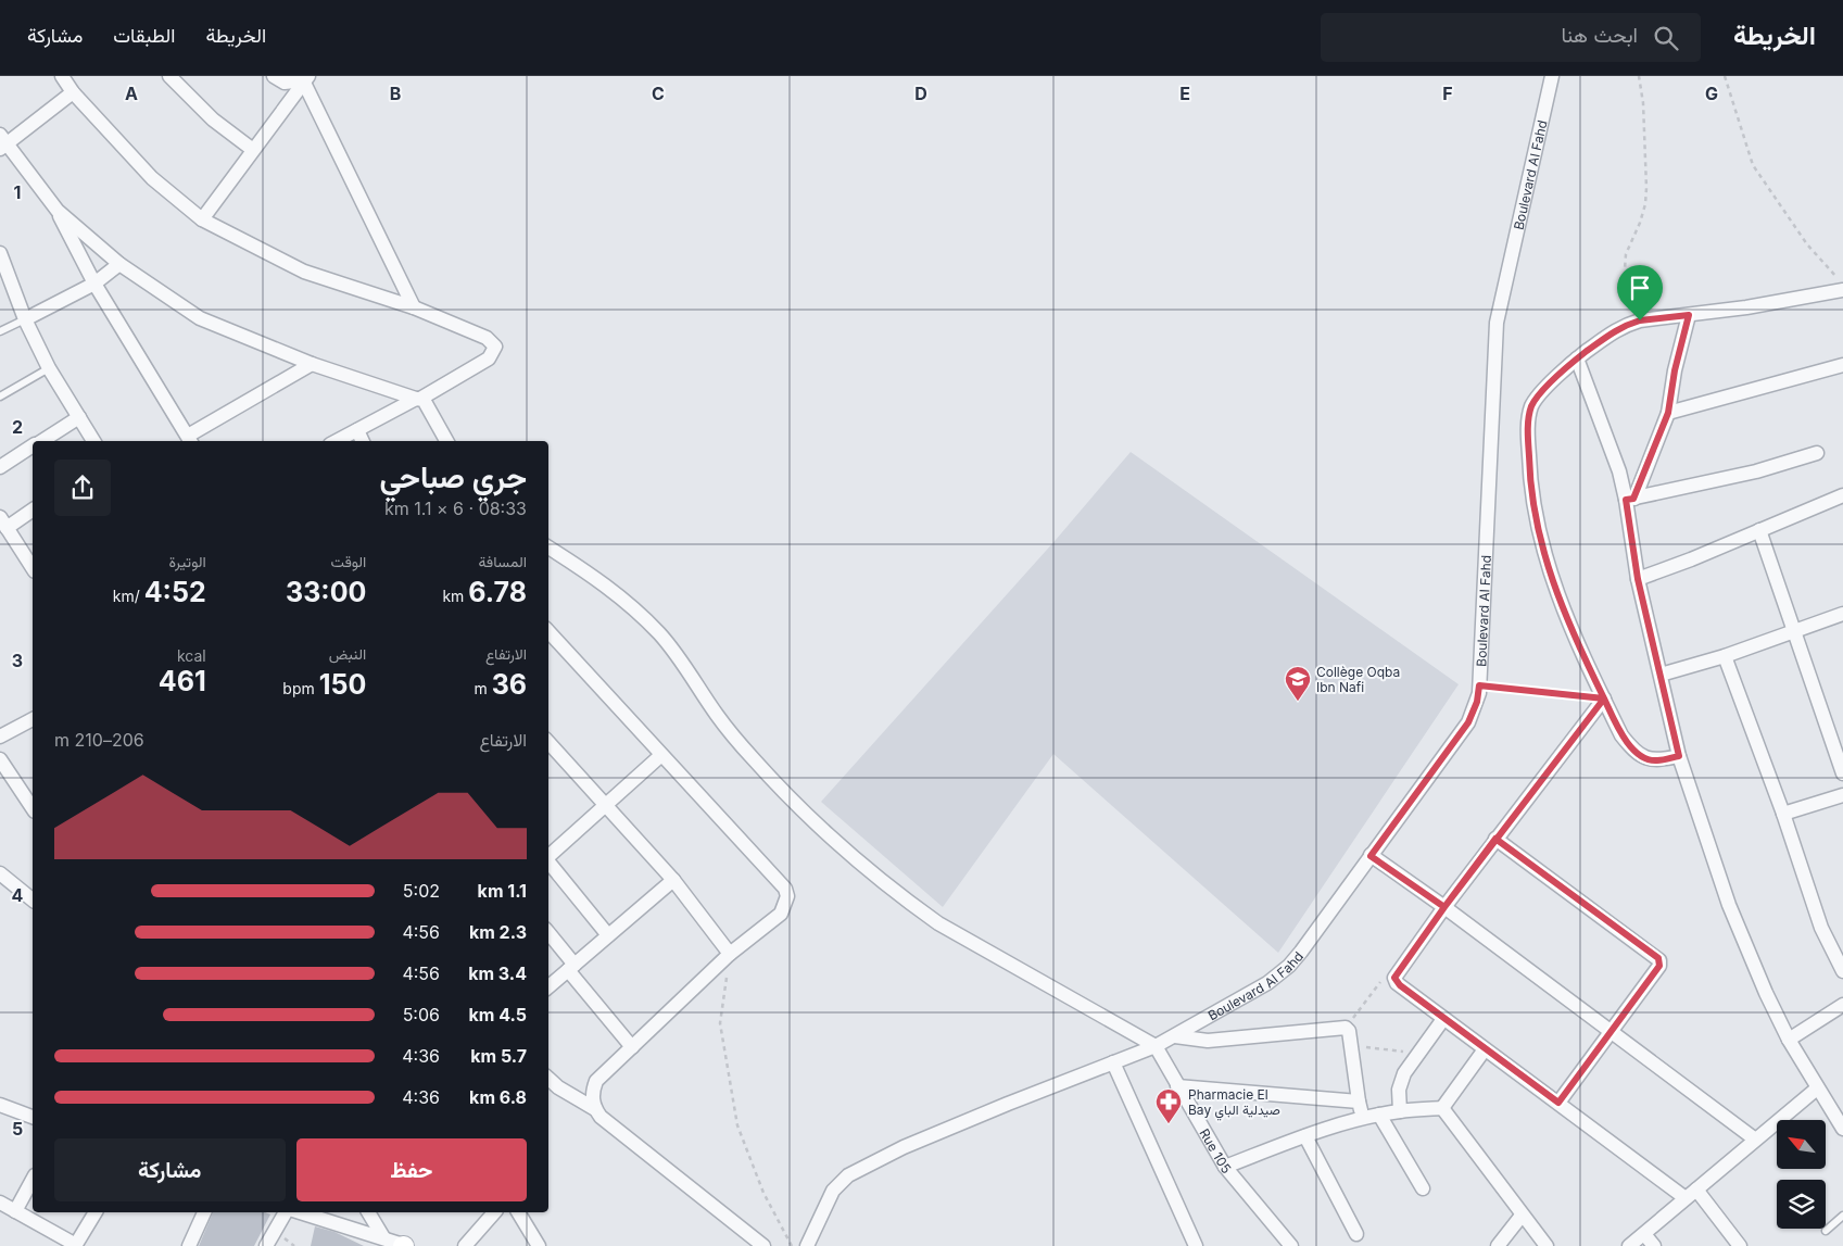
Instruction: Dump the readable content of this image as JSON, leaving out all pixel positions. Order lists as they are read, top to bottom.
{
  "streets": {
    "street": ["Boulevard Al Fahd", "Rue 105"]
  },
  "crossings": [
    ["Boulevard Al Fahd", "Rue 105"]
  ],
  "places": {
    "school or university": ["Collège Oqba Ibn Nafi"],
    "pharmacy": ["Pharmacie El Bay صيدلية الباي"]
  },
  "north": "top left",
  "page": {
    "header": "الخريطة",
    "search": "ابحث هنا",
    "nav": ["الخريطة", "الطبقات", "مشاركة"],
    "heading": ["جري صباحي", "08:33 · 6 × 1.1 km"],
    "stats": [
      ["المسافة", "6.78 km"],
      ["الوقت", "33:00"],
      ["الوتيرة", "4:52 /km"],
      ["الارتفاع", "36 m"],
      ["النبض", "150 bpm"],
      ["kcal", "461"]
    ],
    "chart": ["الارتفاع", "206–210 m"],
    "list": [
      {
        "name": "1.1 km",
        "note": "5:02"
      },
      {
        "name": "2.3 km",
        "note": "4:56"
      },
      {
        "name": "3.4 km",
        "note": "4:56"
      },
      {
        "name": "4.5 km",
        "note": "5:06"
      },
      {
        "name": "5.7 km",
        "note": "4:36"
      },
      {
        "name": "6.8 km",
        "note": "4:36"
      }
    ],
    "buttons": ["حفظ", "مشاركة"]
  },
  "grid": {
    "columns": [
      "A",
      "B",
      "C",
      "D",
      "E",
      "F",
      "G"
    ],
    "rows": [
      "1",
      "2",
      "3",
      "4",
      "5"
    ]
  }
}
